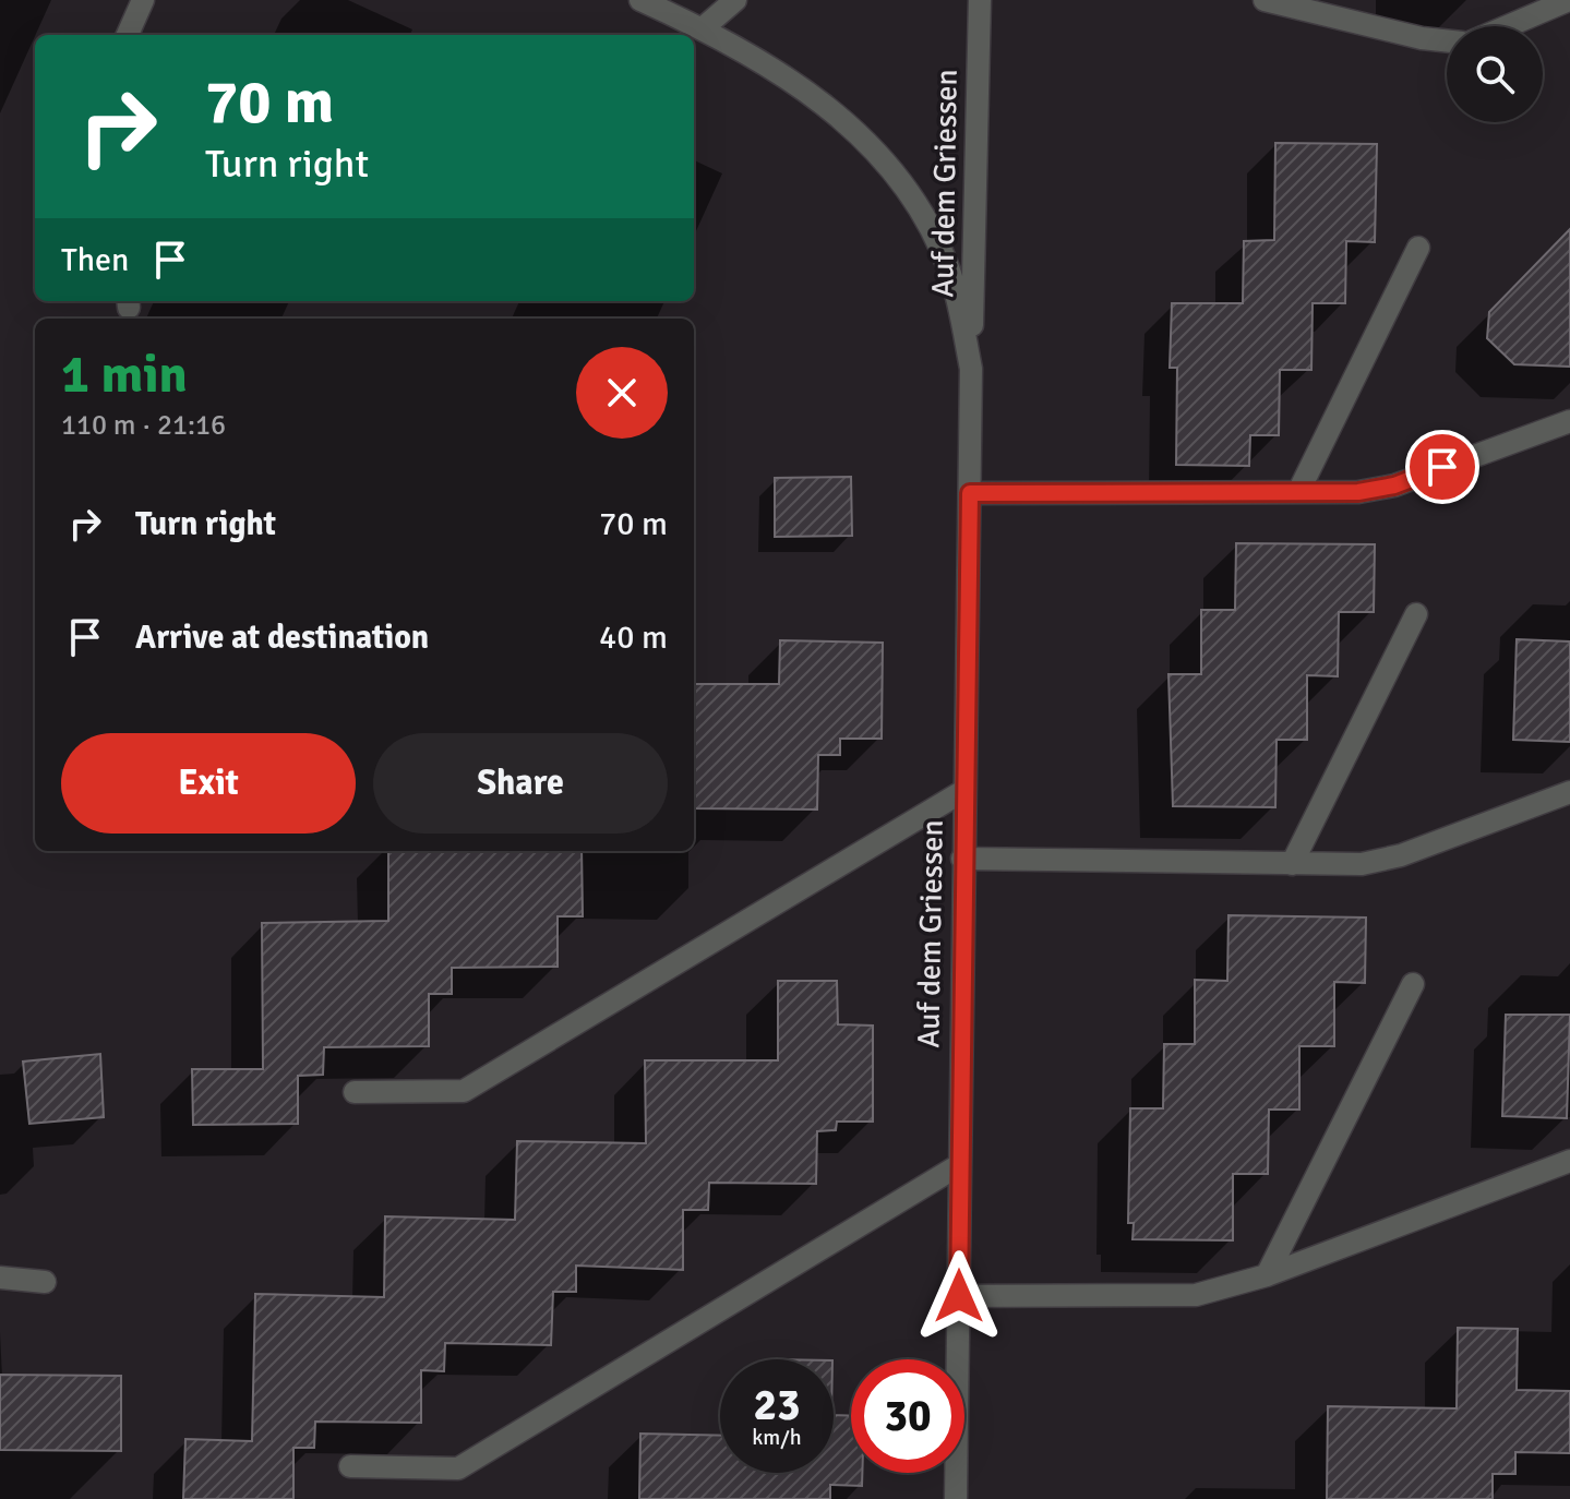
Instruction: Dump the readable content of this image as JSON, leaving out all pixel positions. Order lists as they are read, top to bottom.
{
  "streets": {
    "street": ["Auf dem Griessen"]
  },
  "page": {
    "turn": ["70 m", "Turn right"],
    "then": "Then",
    "heading": ["1 min", "110 m · 21:16"],
    "list": [
      {
        "name": "Turn right",
        "value": "70 m"
      },
      {
        "name": "Arrive at destination",
        "value": "40 m"
      }
    ],
    "buttons": ["Exit", "Share"],
    "speed": "23 km/h",
    "limit": "30"
  }
}
